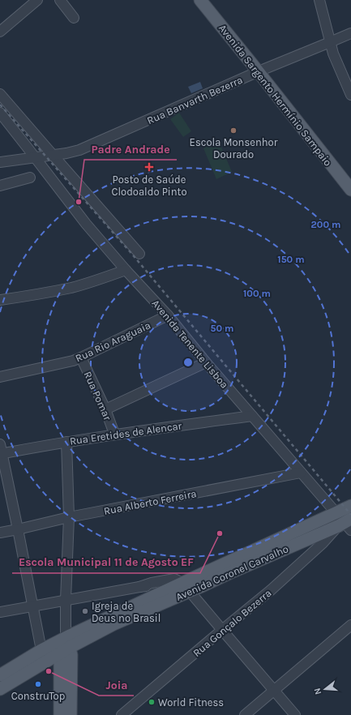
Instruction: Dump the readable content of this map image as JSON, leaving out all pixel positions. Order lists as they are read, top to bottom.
{
  "streets": {
    "main road": ["Avenida Sargento Hermínio Sampaio", "Avenida Coronel Carvalho"],
    "street": [
      "Rua Banvarth Bezerra",
      "Rua Rio Araguaia",
      "Avenida Tenente Lisboa",
      "Rua Pomar",
      "Rua Eretides de Alencar",
      "Rua Alberto Ferreira",
      "Rua Gonçalo Bezerra"
    ]
  },
  "crossings": [
    ["Avenida Sargento Hermínio Sampaio", "Rua Banvarth Bezerra"],
    ["Rua Banvarth Bezerra", "Avenida Tenente Lisboa"],
    ["Rua Rio Araguaia", "Avenida Tenente Lisboa"],
    ["Rua Rio Araguaia", "Rua Pomar"],
    ["Avenida Tenente Lisboa", "Rua Eretides de Alencar"],
    ["Avenida Tenente Lisboa", "Rua Alberto Ferreira"],
    ["Avenida Tenente Lisboa", "Avenida Coronel Carvalho"],
    ["Rua Pomar", "Rua Eretides de Alencar"],
    ["Avenida Coronel Carvalho", "Rua Gonçalo Bezerra"]
  ],
  "places": {
    "other": [
      "Escola Monsenhor Dourado",
      "Padre Andrade",
      "Escola Municipal 11 de Agosto EF",
      "Igreja de Deus no Brasil",
      "Joia",
      "ConstruTop",
      "World Fitness"
    ],
    "health": ["Posto de Saúde Clodoaldo Pinto"]
  },
  "north": "left",
  "rings": [
    "200 m",
    "150 m",
    "100 m",
    "50 m"
  ]
}
